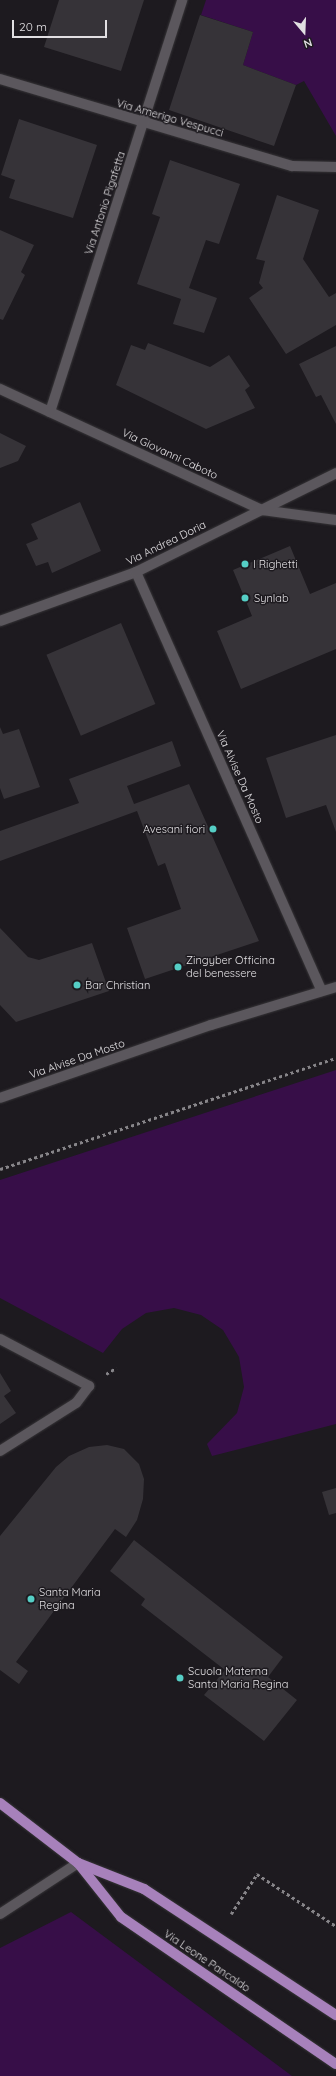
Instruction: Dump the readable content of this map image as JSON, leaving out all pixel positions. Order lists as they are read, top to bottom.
{
  "streets": {
    "main road": ["Via Leone Pancaldo"],
    "street": [
      "Via Amerigo Vespucci",
      "Via Antonio Pigafetta",
      "Via Giovanni Caboto",
      "Via Andrea Doria",
      "Via Alvise Da Mosto"
    ]
  },
  "crossings": [
    ["Via Amerigo Vespucci", "Via Antonio Pigafetta"],
    ["Via Antonio Pigafetta", "Via Giovanni Caboto"],
    ["Via Giovanni Caboto", "Via Andrea Doria"],
    ["Via Andrea Doria", "Via Alvise Da Mosto"]
  ],
  "places": [
    "I Righetti",
    "Synlab",
    "Avesani fiori",
    "Zingyber Officina del benessere",
    "Bar Christian",
    "Santa Maria Regina",
    "Scuola Materna Santa Maria Regina"
  ],
  "scale_bar": "20 m",
  "north": "bottom"
}
